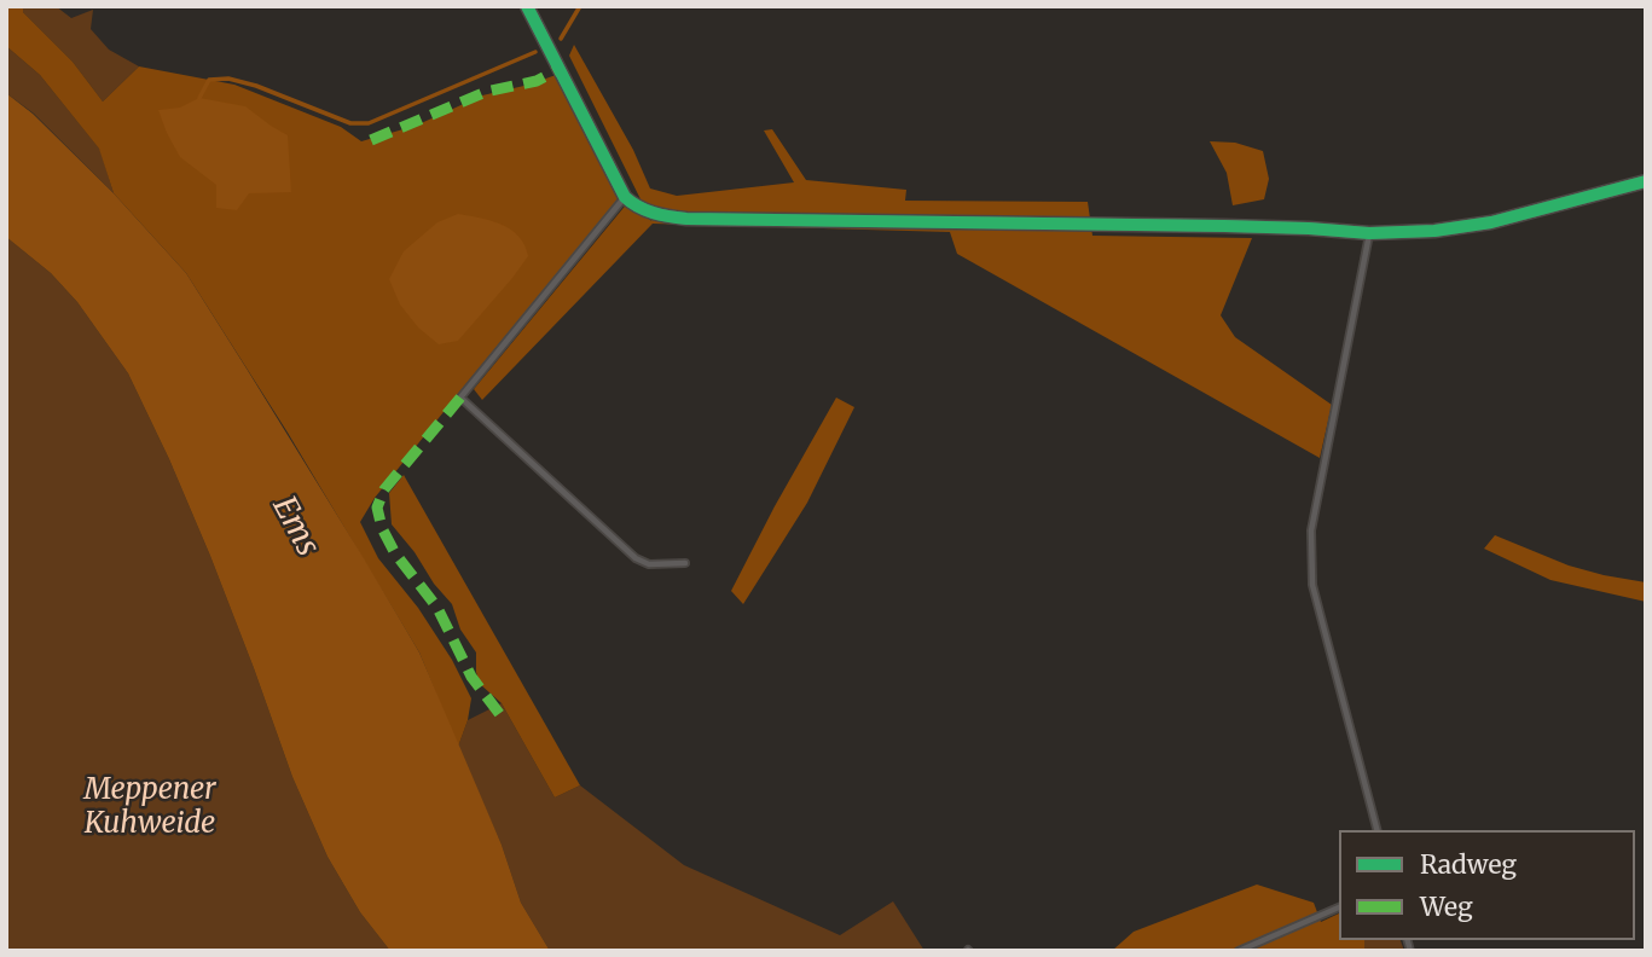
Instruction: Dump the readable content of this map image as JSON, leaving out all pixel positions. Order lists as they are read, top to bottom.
{
  "water": ["Ems"],
  "parks": ["Meppener Kuhweide"],
  "legend": ["Radweg", "Weg"]
}
